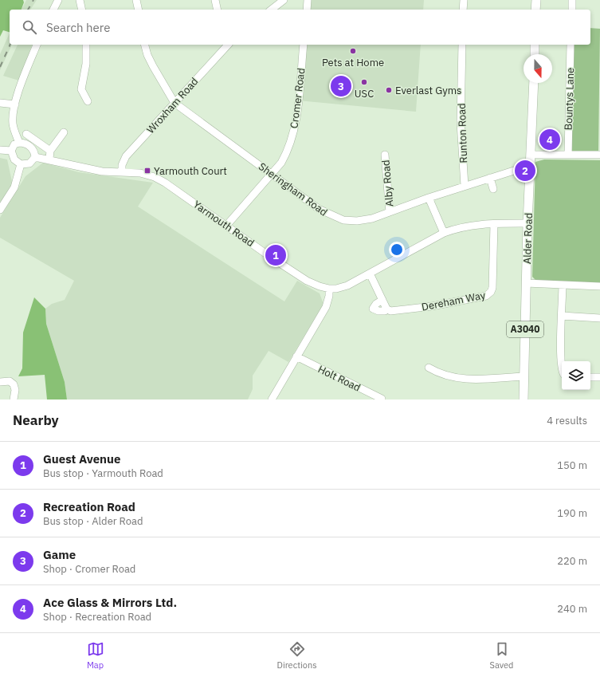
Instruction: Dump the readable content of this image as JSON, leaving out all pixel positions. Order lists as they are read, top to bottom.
{
  "streets": {
    "main road": ["Alder Road", "A3040"],
    "street": [
      "Cromer Road",
      "Bountys Lane",
      "Wroxham Road",
      "Runton Road",
      "Alby Road",
      "Sheringham Road",
      "Yarmouth Road",
      "Dereham Way",
      "Holt Road"
    ]
  },
  "crossings": [
    ["Cromer Road", "Sheringham Road"],
    ["Cromer Road", "Yarmouth Road"],
    ["Wroxham Road", "Sheringham Road"],
    ["Wroxham Road", "Yarmouth Road"],
    ["Runton Road", "Sheringham Road"],
    ["Alby Road", "Sheringham Road"],
    ["Yarmouth Road", "Alder Road"],
    ["Yarmouth Road", "Dereham Way"]
  ],
  "places": {
    "other": ["Pets at Home", "USC", "Everlast Gyms"],
    "transit": ["Yarmouth Court"]
  },
  "north": "bottom",
  "page": {
    "search": "Search here",
    "pins": [
      "3",
      "4",
      "2",
      "1"
    ],
    "heading": ["Nearby", "4 results"],
    "list": [
      {
        "mark": "1",
        "name": "Guest Avenue",
        "note": "Bus stop · Yarmouth Road",
        "value": "150 m"
      },
      {
        "mark": "2",
        "name": "Recreation Road",
        "note": "Bus stop · Alder Road",
        "value": "190 m"
      },
      {
        "mark": "3",
        "name": "Game",
        "note": "Shop · Cromer Road",
        "value": "220 m"
      },
      {
        "mark": "4",
        "name": "Ace Glass & Mirrors Ltd.",
        "note": "Shop · Recreation Road",
        "value": "240 m"
      }
    ],
    "nav": ["Map", "Directions", "Saved"]
  }
}
